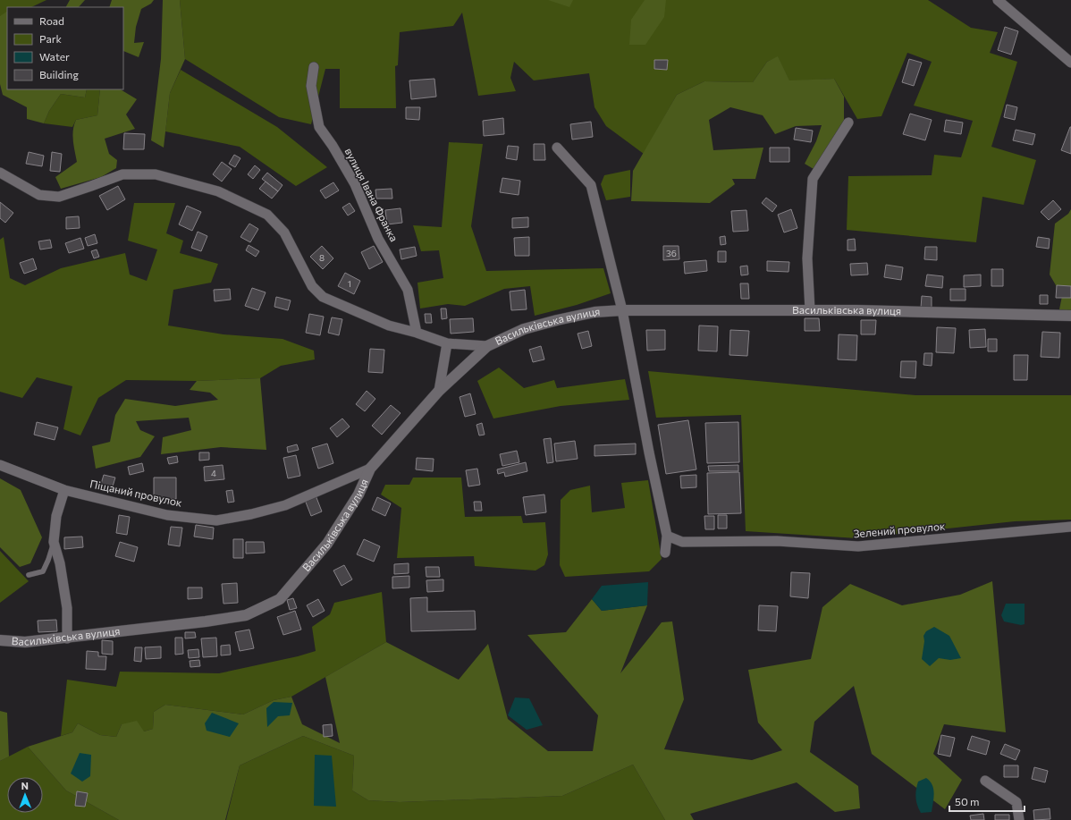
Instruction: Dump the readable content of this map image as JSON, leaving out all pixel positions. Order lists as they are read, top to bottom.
{
  "streets": {
    "street": [
      "вулиця Івана Франка",
      "Васильківська вулиця",
      "Піщаний провулок",
      "Зелений провулок"
    ]
  },
  "crossings": [
    ["Васильківська вулиця", "Піщаний провулок"]
  ],
  "house_numbers": [
    "36",
    "8",
    "1",
    "4"
  ],
  "legend": [
    "Road",
    "Park",
    "Water",
    "Building"
  ],
  "scale_bar": "50 m",
  "north": "top"
}
